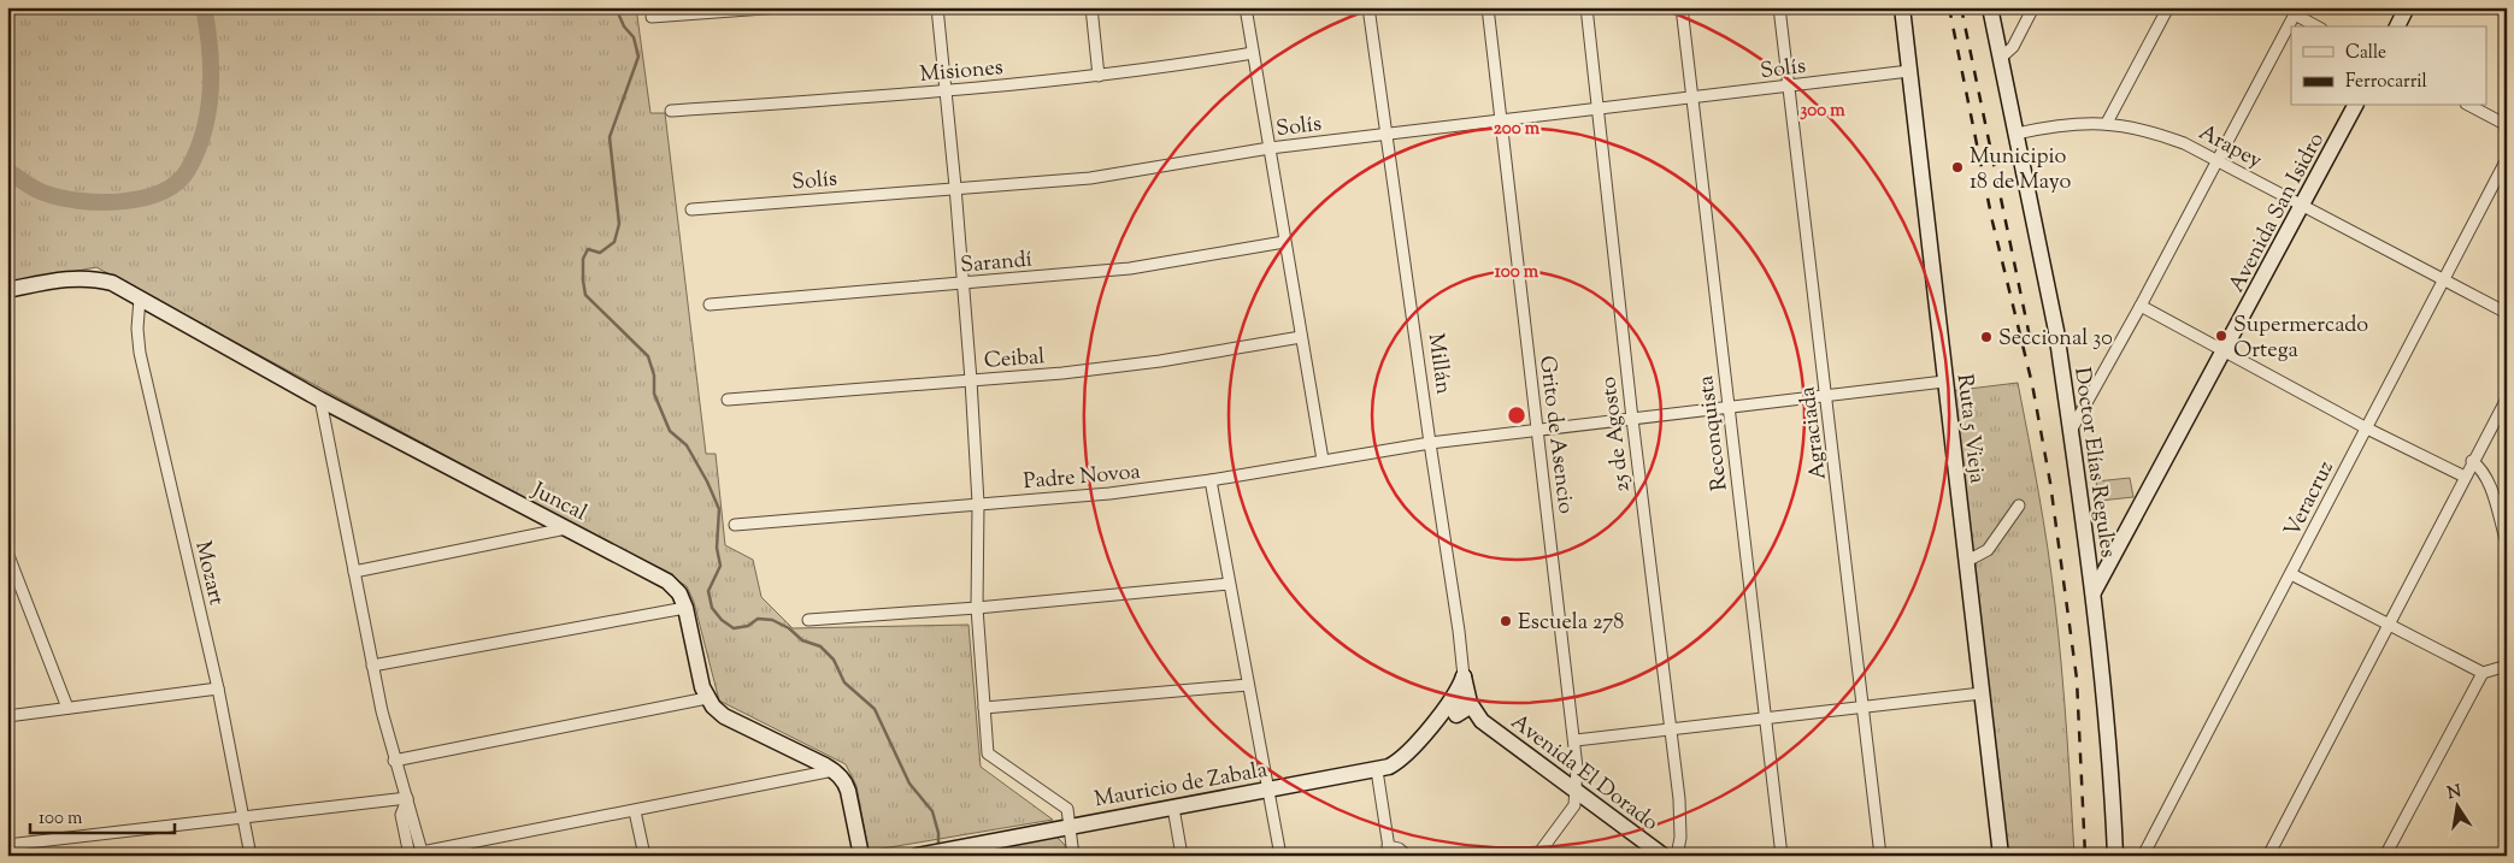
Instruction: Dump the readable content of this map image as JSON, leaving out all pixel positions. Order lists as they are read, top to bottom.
{
  "streets": {
    "street": [
      "Solís",
      "Misiones",
      "Arapey",
      "Avenida San Isidro",
      "Sarandí",
      "Ceibal",
      "Millán",
      "Ruta 5 Vieja",
      "Reconquista",
      "Agraciada",
      "Grito de Asencio",
      "25 de Agosto",
      "Doctor Elías Regules",
      "Padre Novoa",
      "Veracruz",
      "Juncal",
      "Mozart",
      "Avenida El Dorado",
      "Mauricio de Zabala"
    ]
  },
  "crossings": [
    ["Solís", "Millán"],
    ["Solís", "Ruta 5 Vieja"],
    ["Solís", "Reconquista"],
    ["Solís", "Agraciada"],
    ["Solís", "Grito de Asencio"],
    ["Solís", "25 de Agosto"],
    ["Arapey", "Avenida San Isidro"],
    ["Arapey", "Doctor Elías Regules"],
    ["Arapey", "Veracruz"],
    ["Avenida San Isidro", "Doctor Elías Regules"],
    ["Millán", "Padre Novoa"],
    ["Millán", "Avenida El Dorado"],
    ["Millán", "Mauricio de Zabala"],
    ["Ruta 5 Vieja", "Padre Novoa"],
    ["Reconquista", "Padre Novoa"],
    ["Agraciada", "Padre Novoa"],
    ["Grito de Asencio", "Padre Novoa"],
    ["Grito de Asencio", "Avenida El Dorado"],
    ["25 de Agosto", "Padre Novoa"],
    ["Juncal", "Mozart"]
  ],
  "places": [
    "Municipio 18 de Mayo",
    "Supermercado Ortega",
    "Seccional 30",
    "Escuela 278"
  ],
  "legend": ["Calle", "Ferrocarril"],
  "scale_bar": "100 m",
  "north": "top",
  "rings": ["300 m", "200 m", "100 m"]
}
